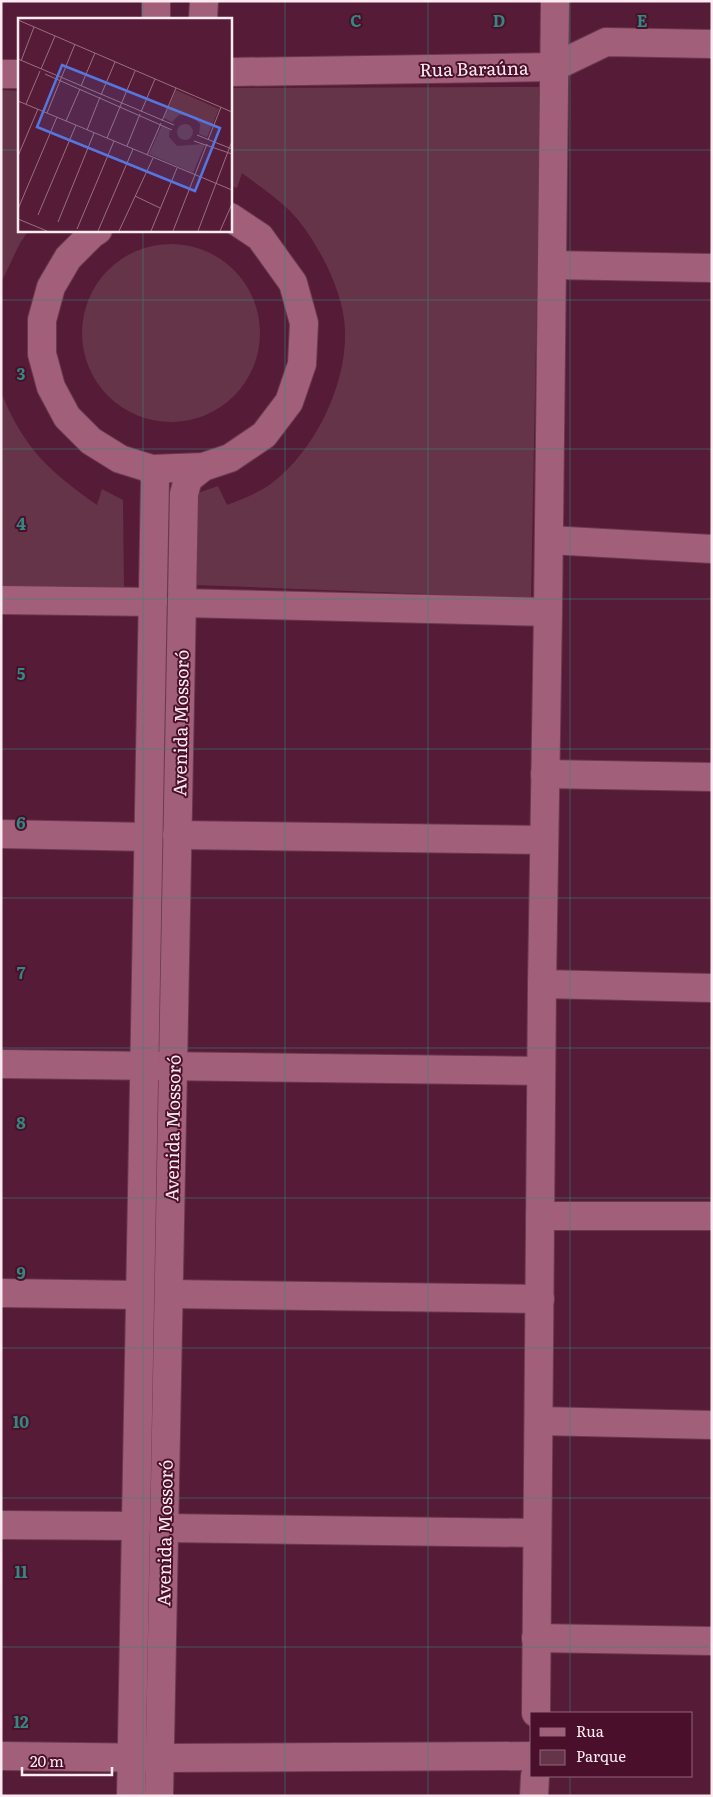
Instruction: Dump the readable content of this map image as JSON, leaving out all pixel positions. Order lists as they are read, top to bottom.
{
  "streets": {
    "street": ["Rua Baraúna", "Avenida Mossoró"]
  },
  "legend": ["Rua", "Parque"],
  "scale_bar": "20 m",
  "grid": {
    "columns": ["C", "D", "E"],
    "rows": [
      "3",
      "4",
      "5",
      "6",
      "7",
      "8",
      "9",
      "10",
      "11",
      "12"
    ]
  }
}
